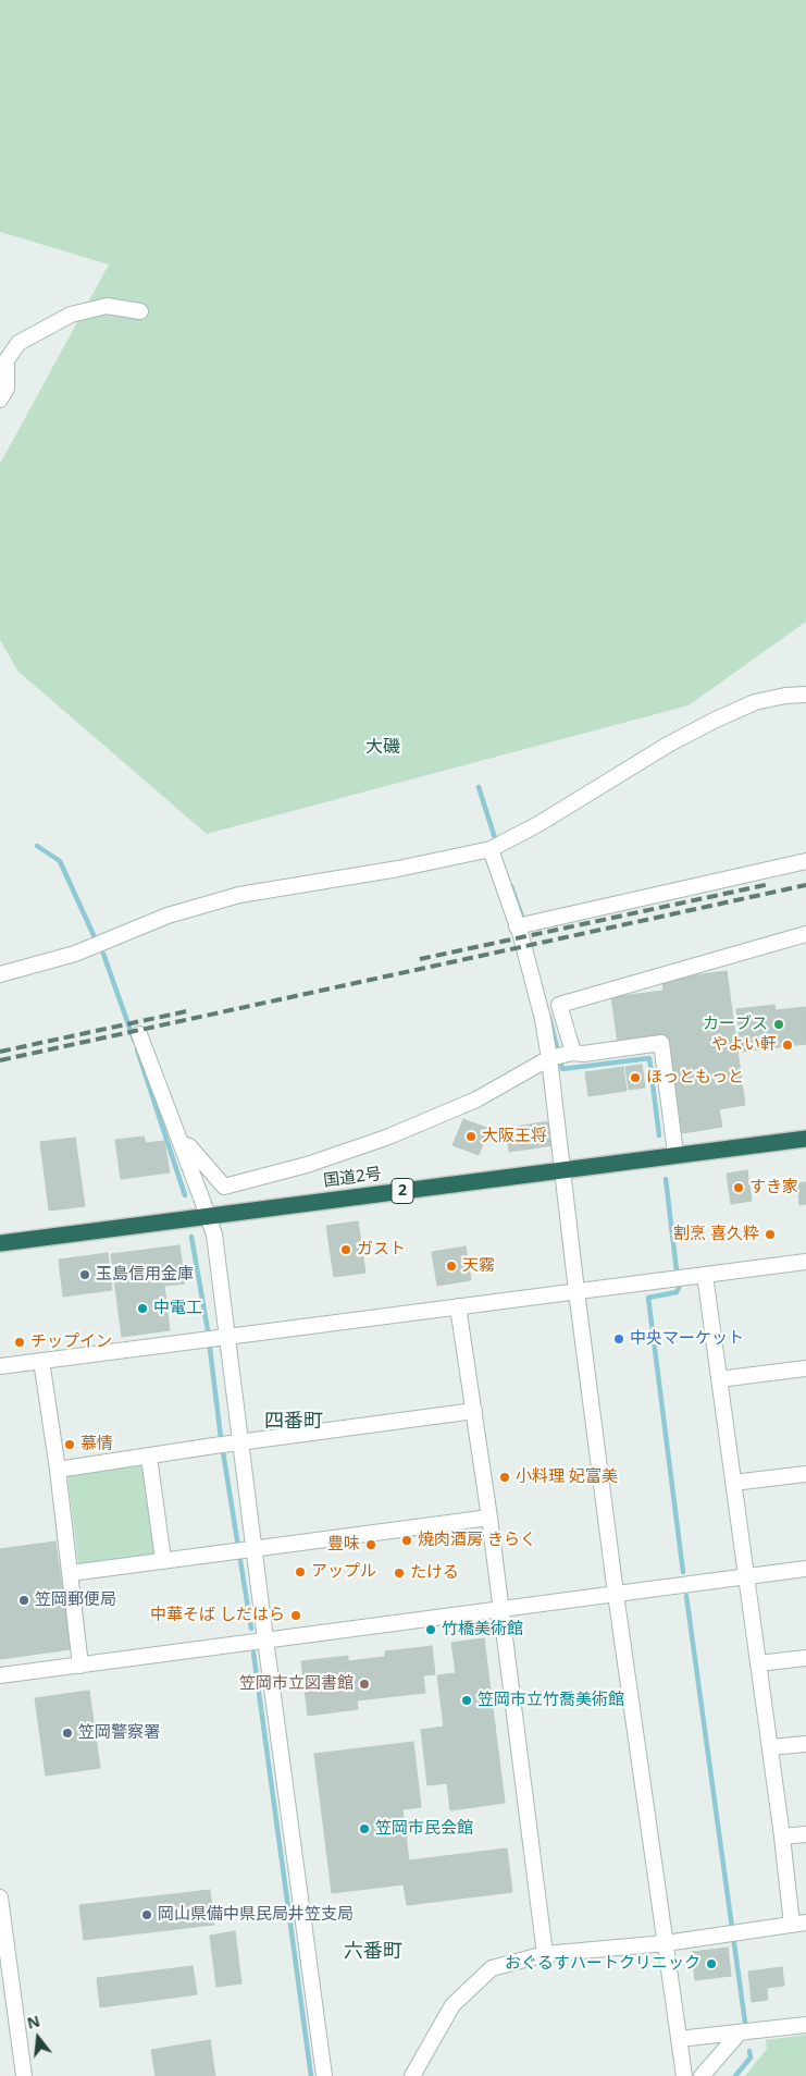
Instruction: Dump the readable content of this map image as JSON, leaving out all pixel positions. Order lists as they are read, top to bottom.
{
  "streets": {
    "highway": ["国道2号", "2"]
  },
  "districts": ["大磯", "四番町", "六番町"],
  "places": [
    "カーブス",
    "やよい軒",
    "ほっともっと",
    "大阪王将",
    "すき家",
    "割烹 喜久粋",
    "ガスト",
    "天霧",
    "玉島信用金庫",
    "中電工",
    "中央マーケット",
    "チップイン",
    "慕情",
    "小料理 妃富美",
    "焼肉酒房 きらく",
    "豊味",
    "アップル",
    "たける",
    "笠岡郵便局",
    "中華そば しだはら",
    "竹橋美術館",
    "笠岡市立図書館",
    "笠岡市立竹喬美術館",
    "笠岡警察署",
    "笠岡市民会館",
    "岡山県備中県民局井笠支局",
    "おぐるすハートクリニック"
  ],
  "north": "top"
}
